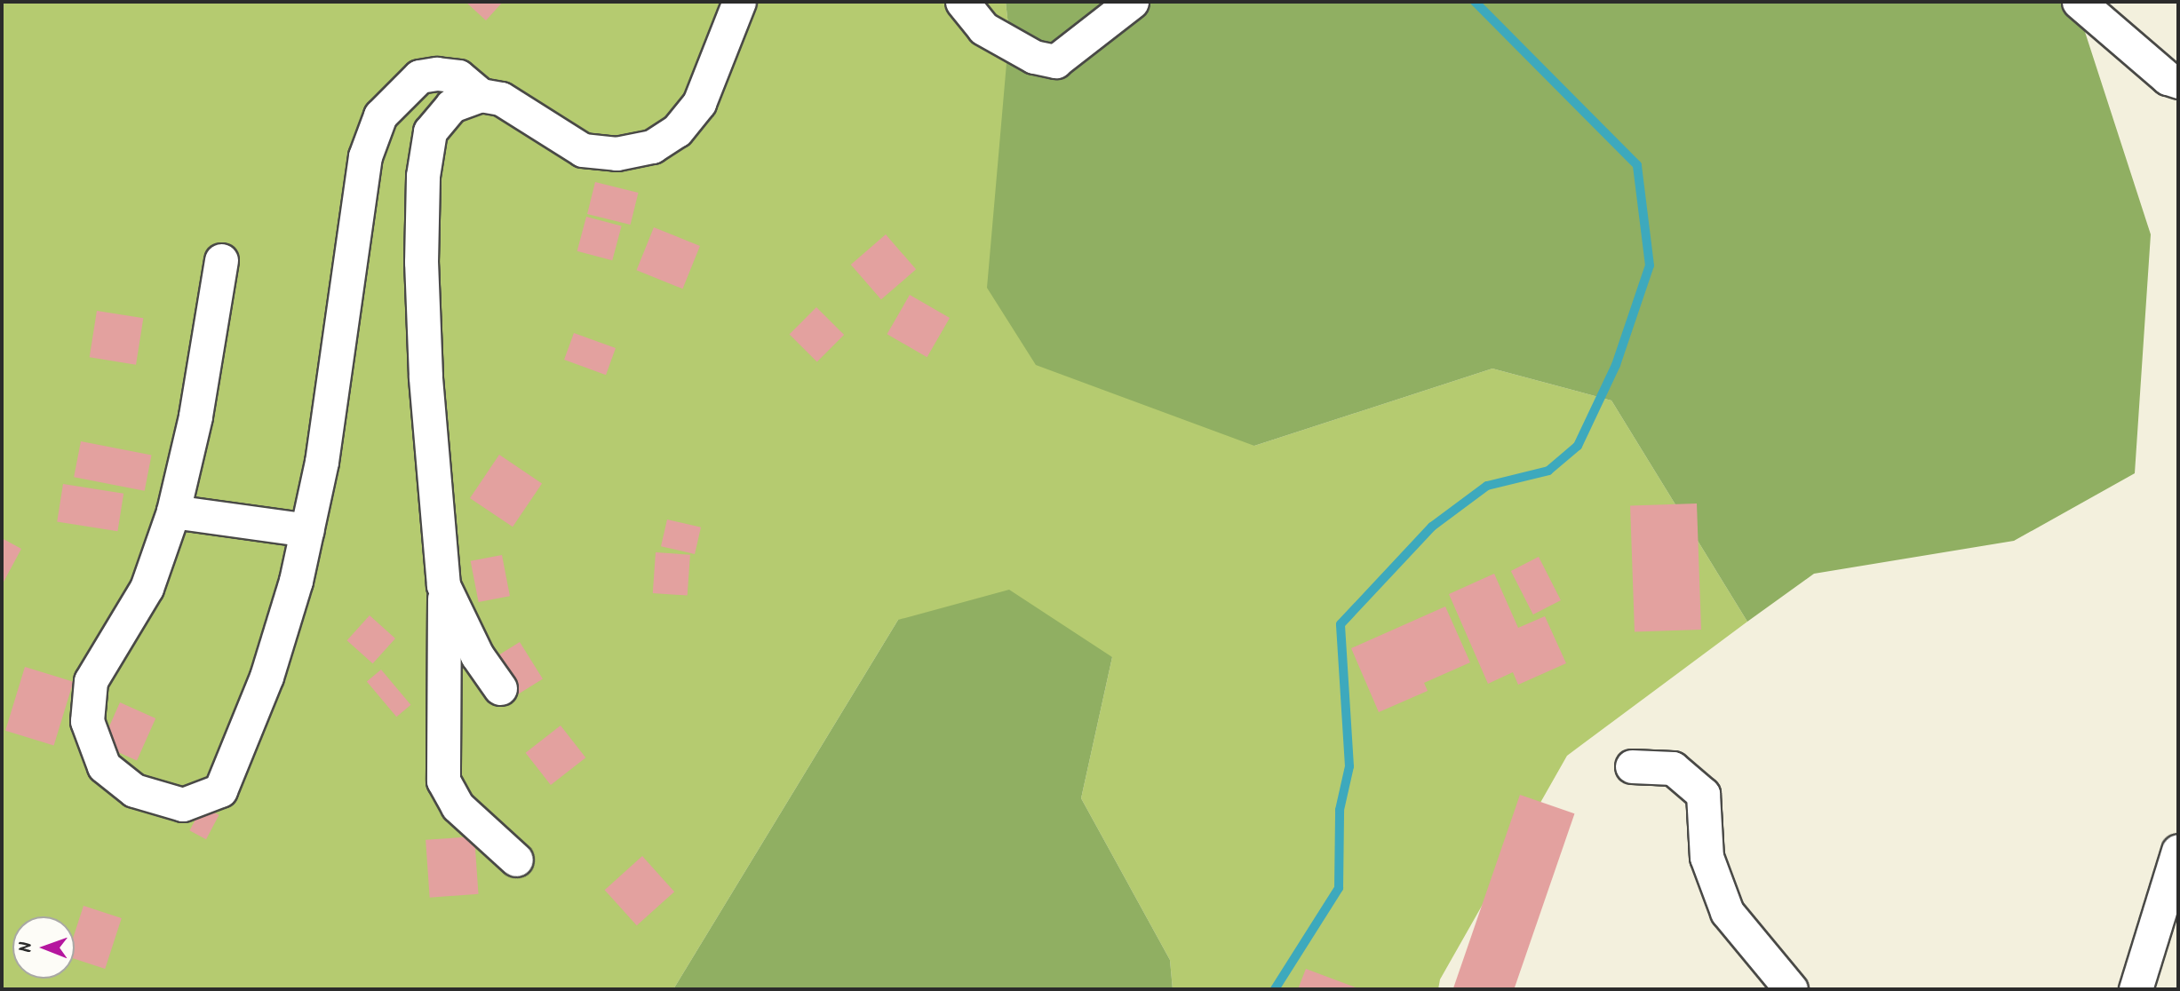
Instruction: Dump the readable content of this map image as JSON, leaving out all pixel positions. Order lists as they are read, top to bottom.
{
  "north": "left"
}
